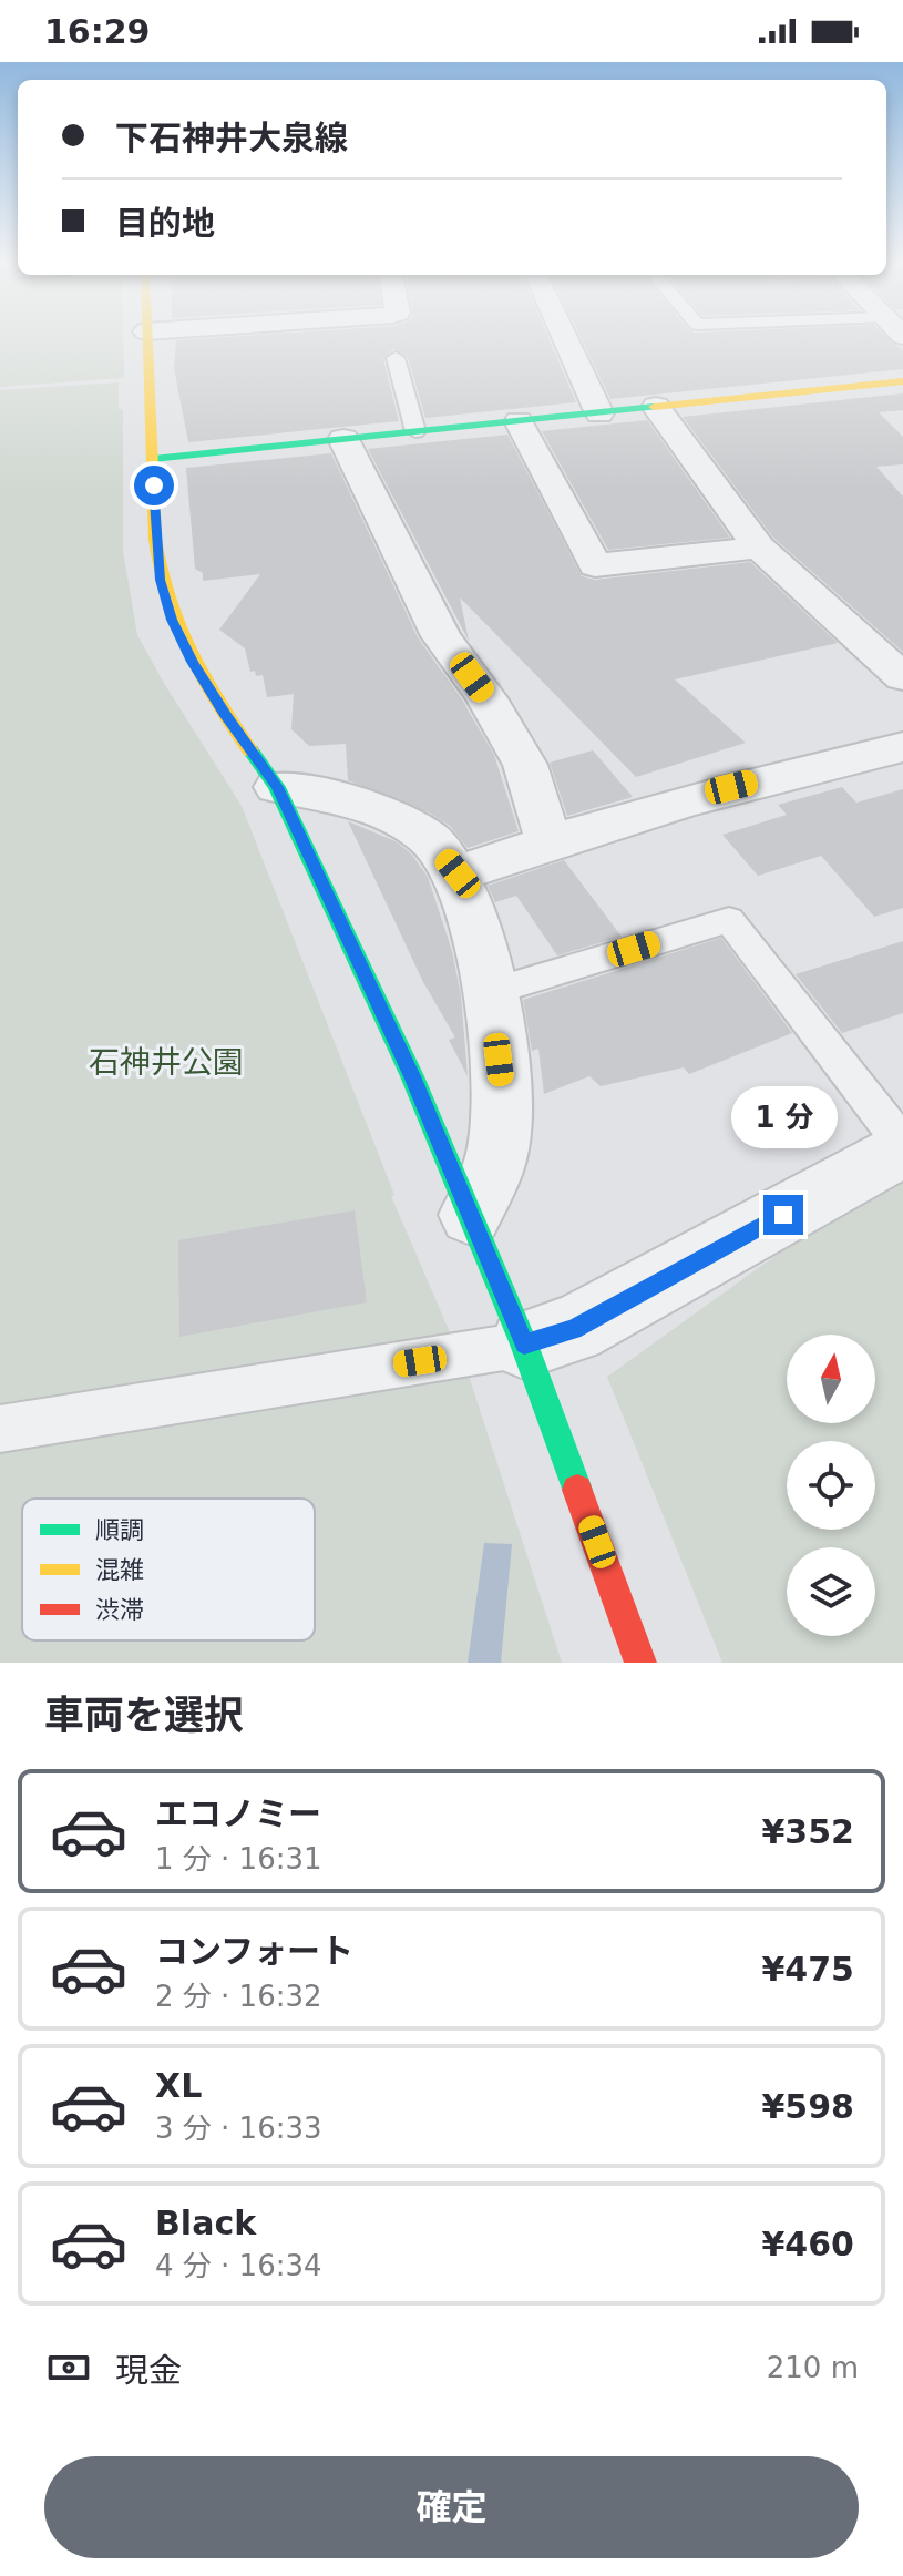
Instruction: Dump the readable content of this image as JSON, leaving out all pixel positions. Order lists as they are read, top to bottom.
{
  "parks": ["石神井公園"],
  "legend": ["順調", "混雑", "渋滞"],
  "north": "top",
  "page": {
    "status": "16:29",
    "banner": ["下石神井大泉線", "目的地"],
    "bubble": "1 分",
    "heading": "車両を選択",
    "list": [
      {
        "name": "エコノミー",
        "note": "1 分 · 16:31",
        "value": "¥352"
      },
      {
        "name": "コンフォート",
        "note": "2 分 · 16:32",
        "value": "¥475"
      },
      {
        "name": "XL",
        "note": "3 分 · 16:33",
        "value": "¥598"
      },
      {
        "name": "Black",
        "note": "4 分 · 16:34",
        "value": "¥460"
      }
    ],
    "pay": ["現金", "210 m"],
    "buttons": "確定"
  }
}
